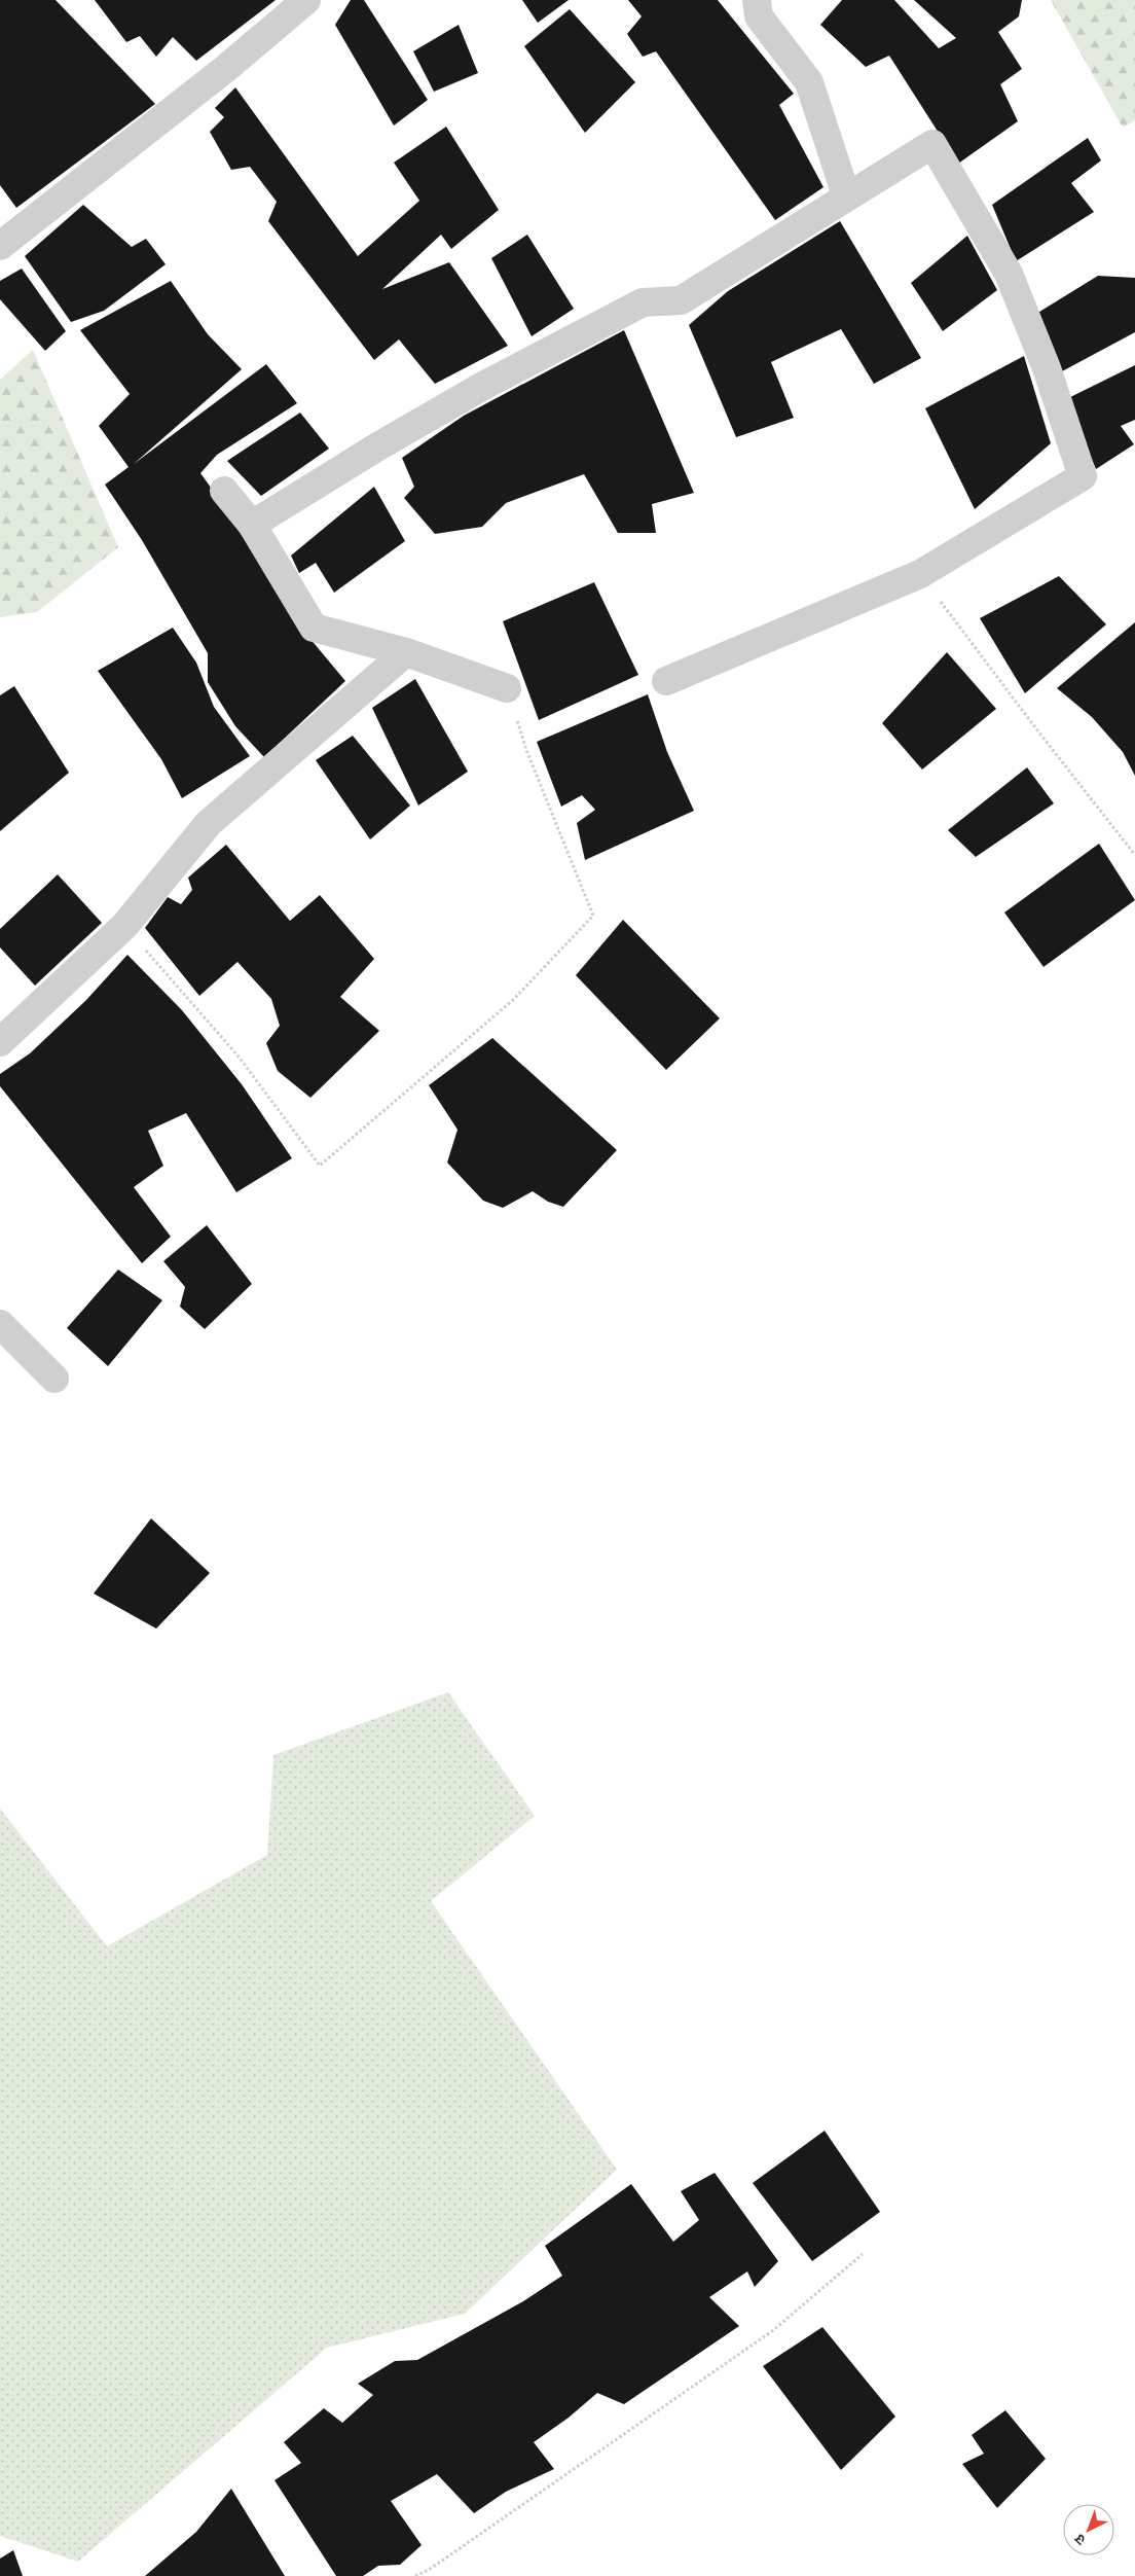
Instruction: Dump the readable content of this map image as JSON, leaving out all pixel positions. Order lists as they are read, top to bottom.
{
  "north": "bottom left"
}
